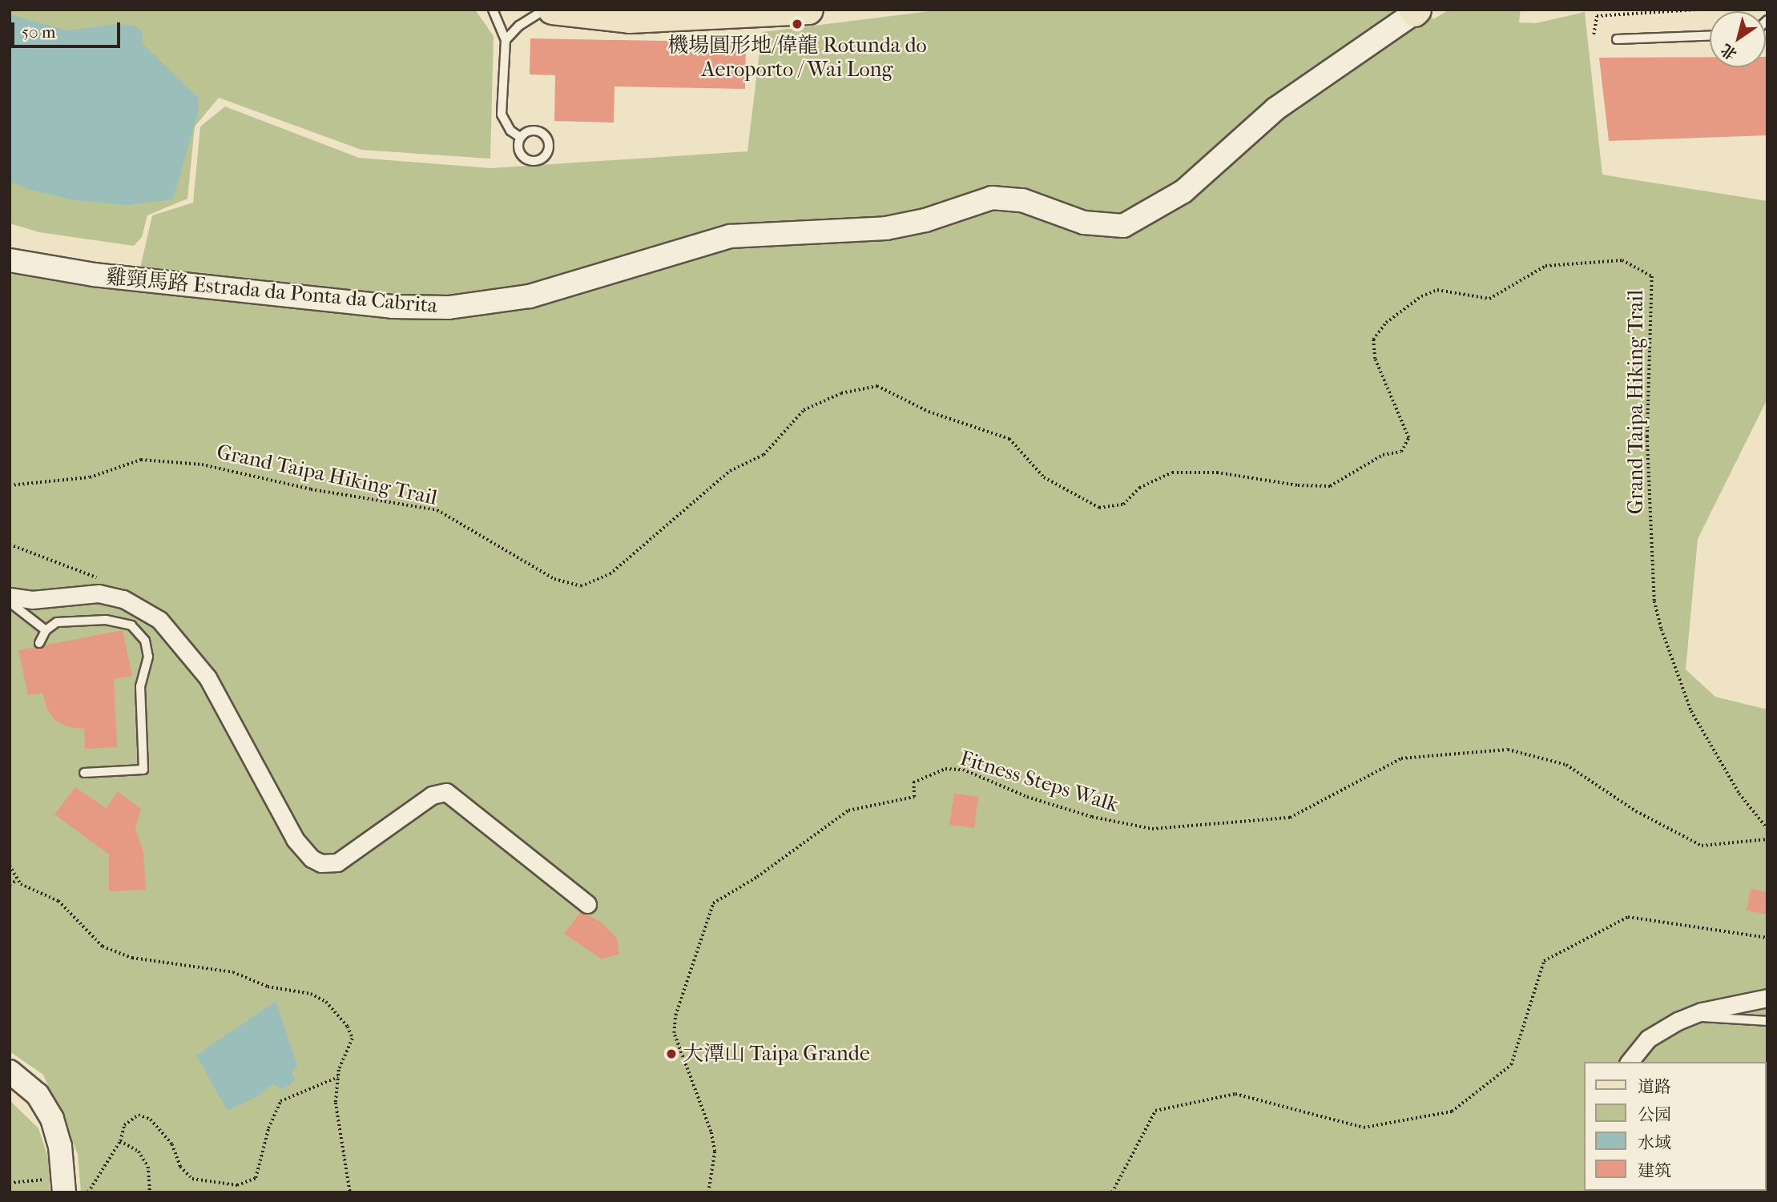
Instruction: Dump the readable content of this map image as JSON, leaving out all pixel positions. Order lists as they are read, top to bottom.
{
  "streets": {
    "street": ["雞頸馬路 Estrada da Ponta da Cabrita"],
    "path": ["Grand Taipa Hiking Trail", "Fitness Steps Walk"]
  },
  "places": ["機場圓形地/偉龍 Rotunda do Aeroporto / Wai Long", "大潭山 Taipa Grande"],
  "legend": [
    "道路",
    "公园",
    "水域",
    "建筑"
  ],
  "scale_bar": "50 m",
  "north": "bottom left"
}
